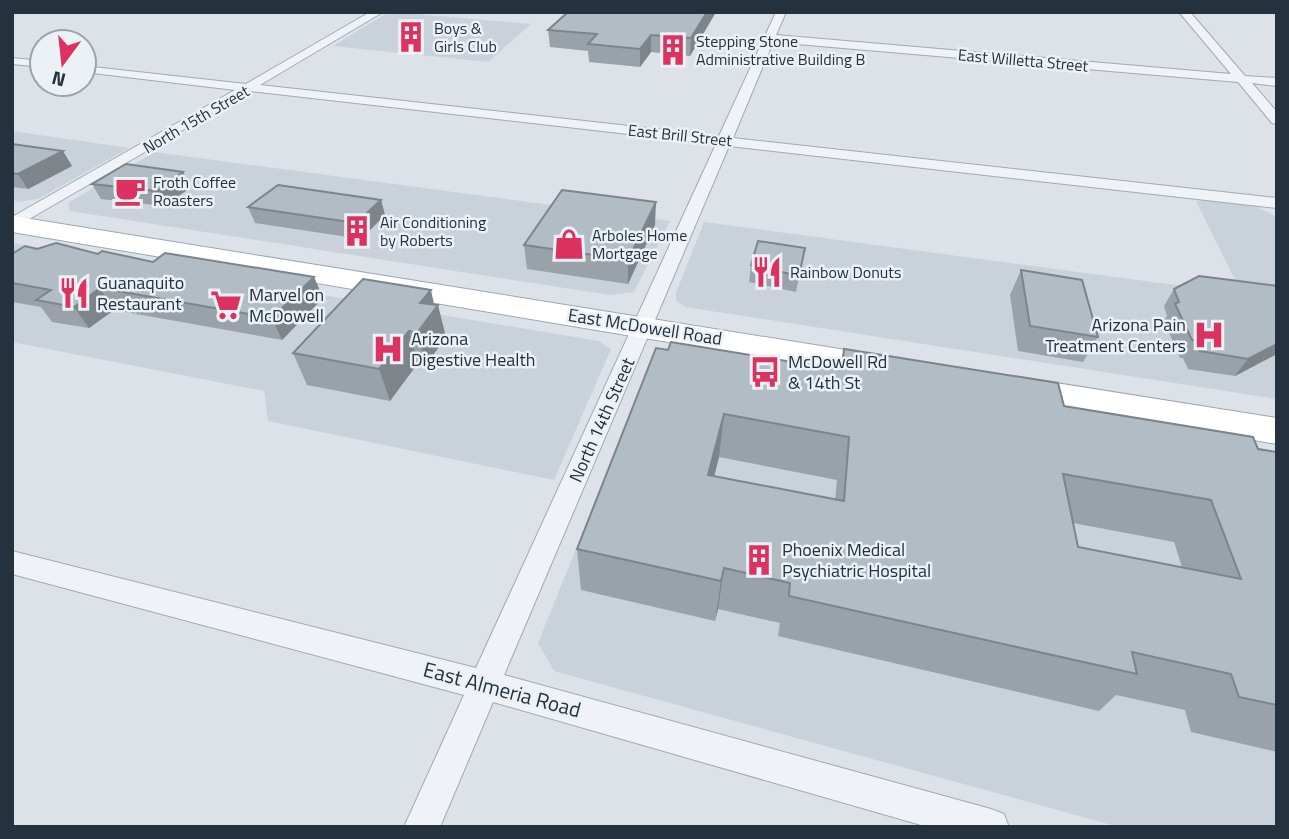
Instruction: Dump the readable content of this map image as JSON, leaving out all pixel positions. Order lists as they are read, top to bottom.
{
  "streets": {
    "main road": ["East McDowell Road"],
    "street": [
      "East Willetta Street",
      "North 15th Street",
      "East Brill Street",
      "North 14th Street",
      "East Almeria Road"
    ]
  },
  "crossings": [
    ["East Willetta Street", "North 14th Street"],
    ["North 15th Street", "East Brill Street"],
    ["North 15th Street", "East McDowell Road"],
    ["East Brill Street", "North 14th Street"],
    ["East McDowell Road", "North 14th Street"],
    ["North 14th Street", "East Almeria Road"]
  ],
  "places": {
    "building": [
      "Boys & Girls Club",
      "Stepping Stone Administrative Building B",
      "Air Conditioning by Roberts",
      "Phoenix Medical Psychiatric Hospital"
    ],
    "cafe": ["Froth Coffee Roasters"],
    "shop": ["Arboles Home Mortgage"],
    "restaurant": ["Rainbow Donuts", "Guanaquito Restaurant"],
    "supermarket": ["Marvel on McDowell"],
    "hospital": ["Arizona Pain Treatment Centers", "Arizona Digestive Health"],
    "bus stop": ["McDowell Rd & 14th St"]
  },
  "north": "bottom"
}
